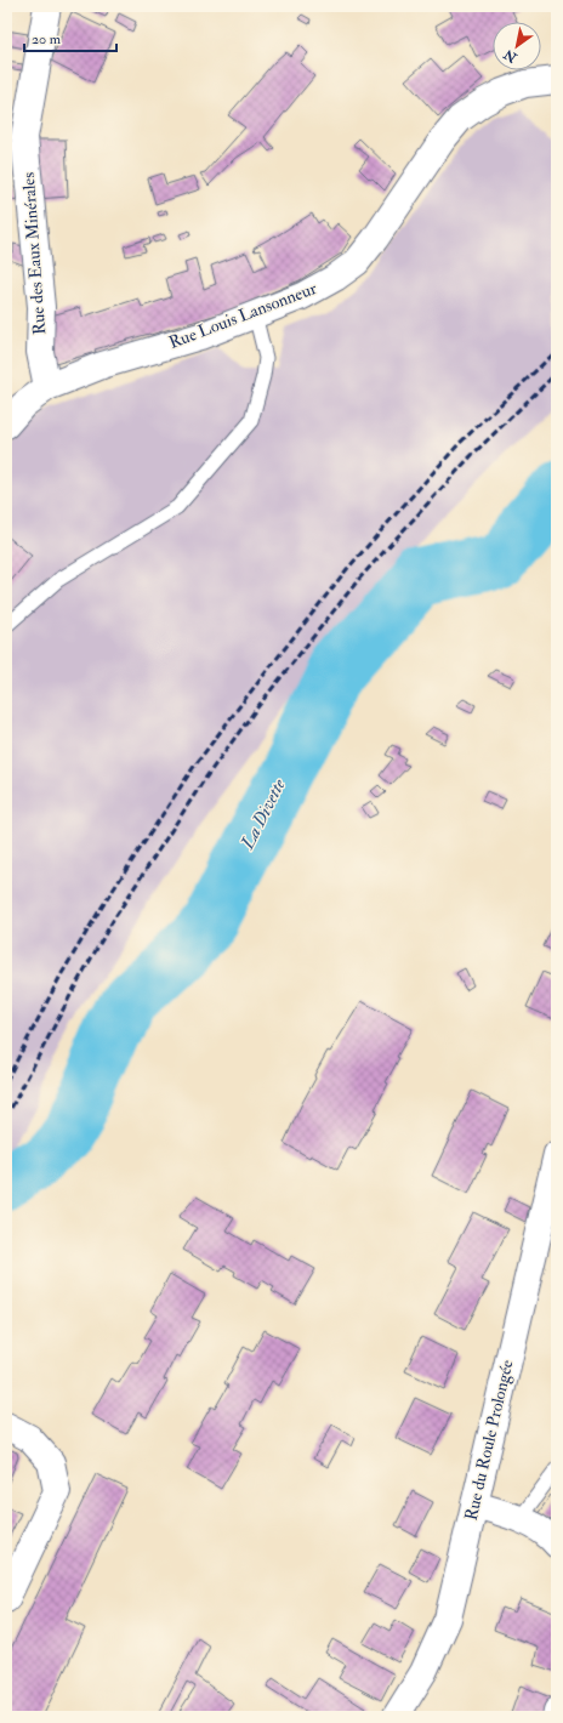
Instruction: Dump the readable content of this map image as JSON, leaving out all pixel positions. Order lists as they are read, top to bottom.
{
  "streets": {
    "street": ["Rue des Eaux Minérales", "Rue Louis Lansonneur", "Rue du Roule Prolongée"]
  },
  "crossings": [
    ["Rue des Eaux Minérales", "Rue Louis Lansonneur"]
  ],
  "water": ["La Divette"],
  "scale_bar": "20 m",
  "north": "bottom left"
}
